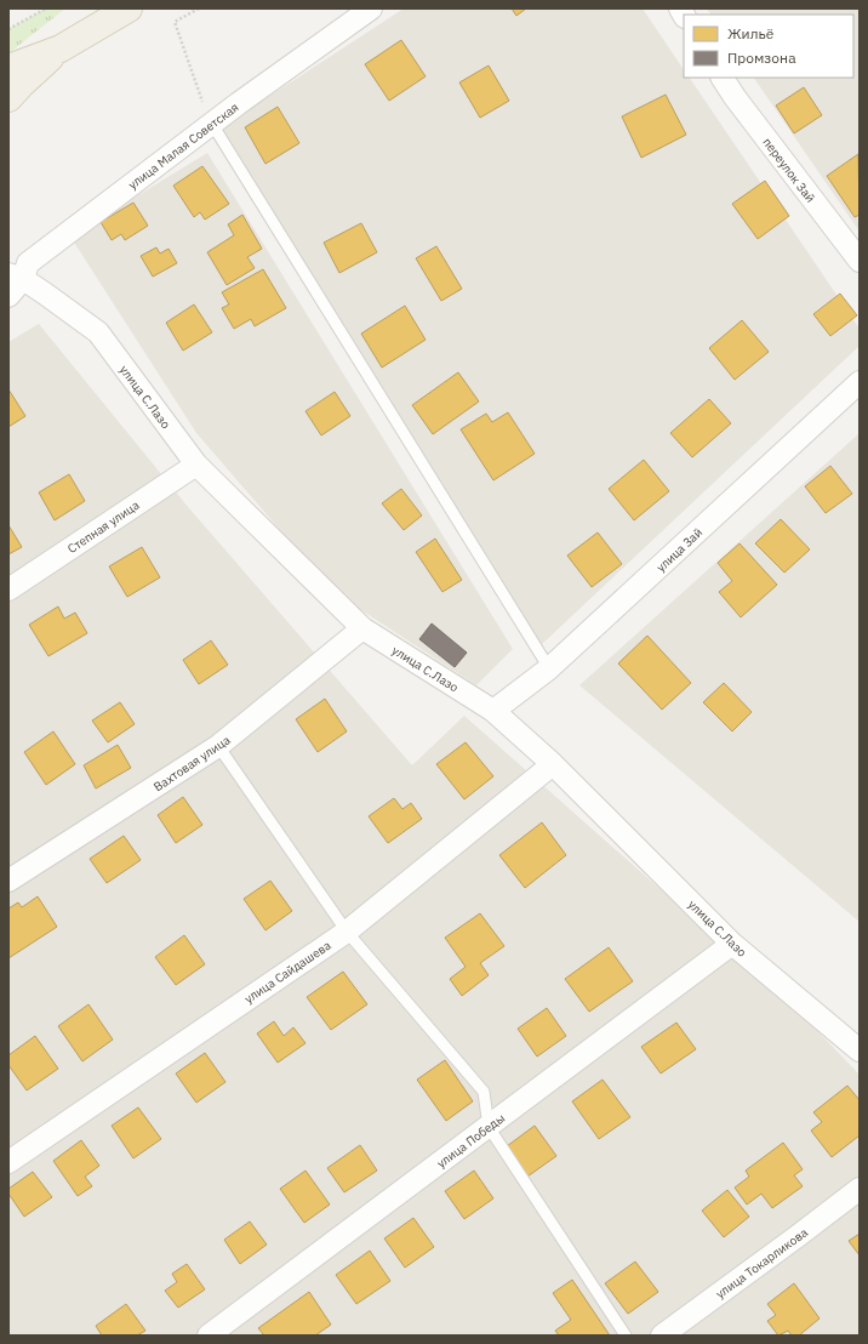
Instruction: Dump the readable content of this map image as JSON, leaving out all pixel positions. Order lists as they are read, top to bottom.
{
  "streets": {
    "street": [
      "улица Малая Советская",
      "переулок Зай",
      "улица С.Лазо",
      "Степная улица",
      "улица Зай",
      "Вахтовая улица",
      "улица Сайдашева",
      "улица Победы",
      "улица Токарликова"
    ]
  },
  "crossings": [
    ["улица Малая Советская", "улица С.Лазо"],
    ["улица С.Лазо", "Степная улица"],
    ["улица С.Лазо", "улица Зай"],
    ["улица С.Лазо", "Вахтовая улица"],
    ["улица С.Лазо", "улица Сайдашева"],
    ["улица С.Лазо", "улица Победы"]
  ],
  "legend": ["Жильё", "Промзона"]
}
